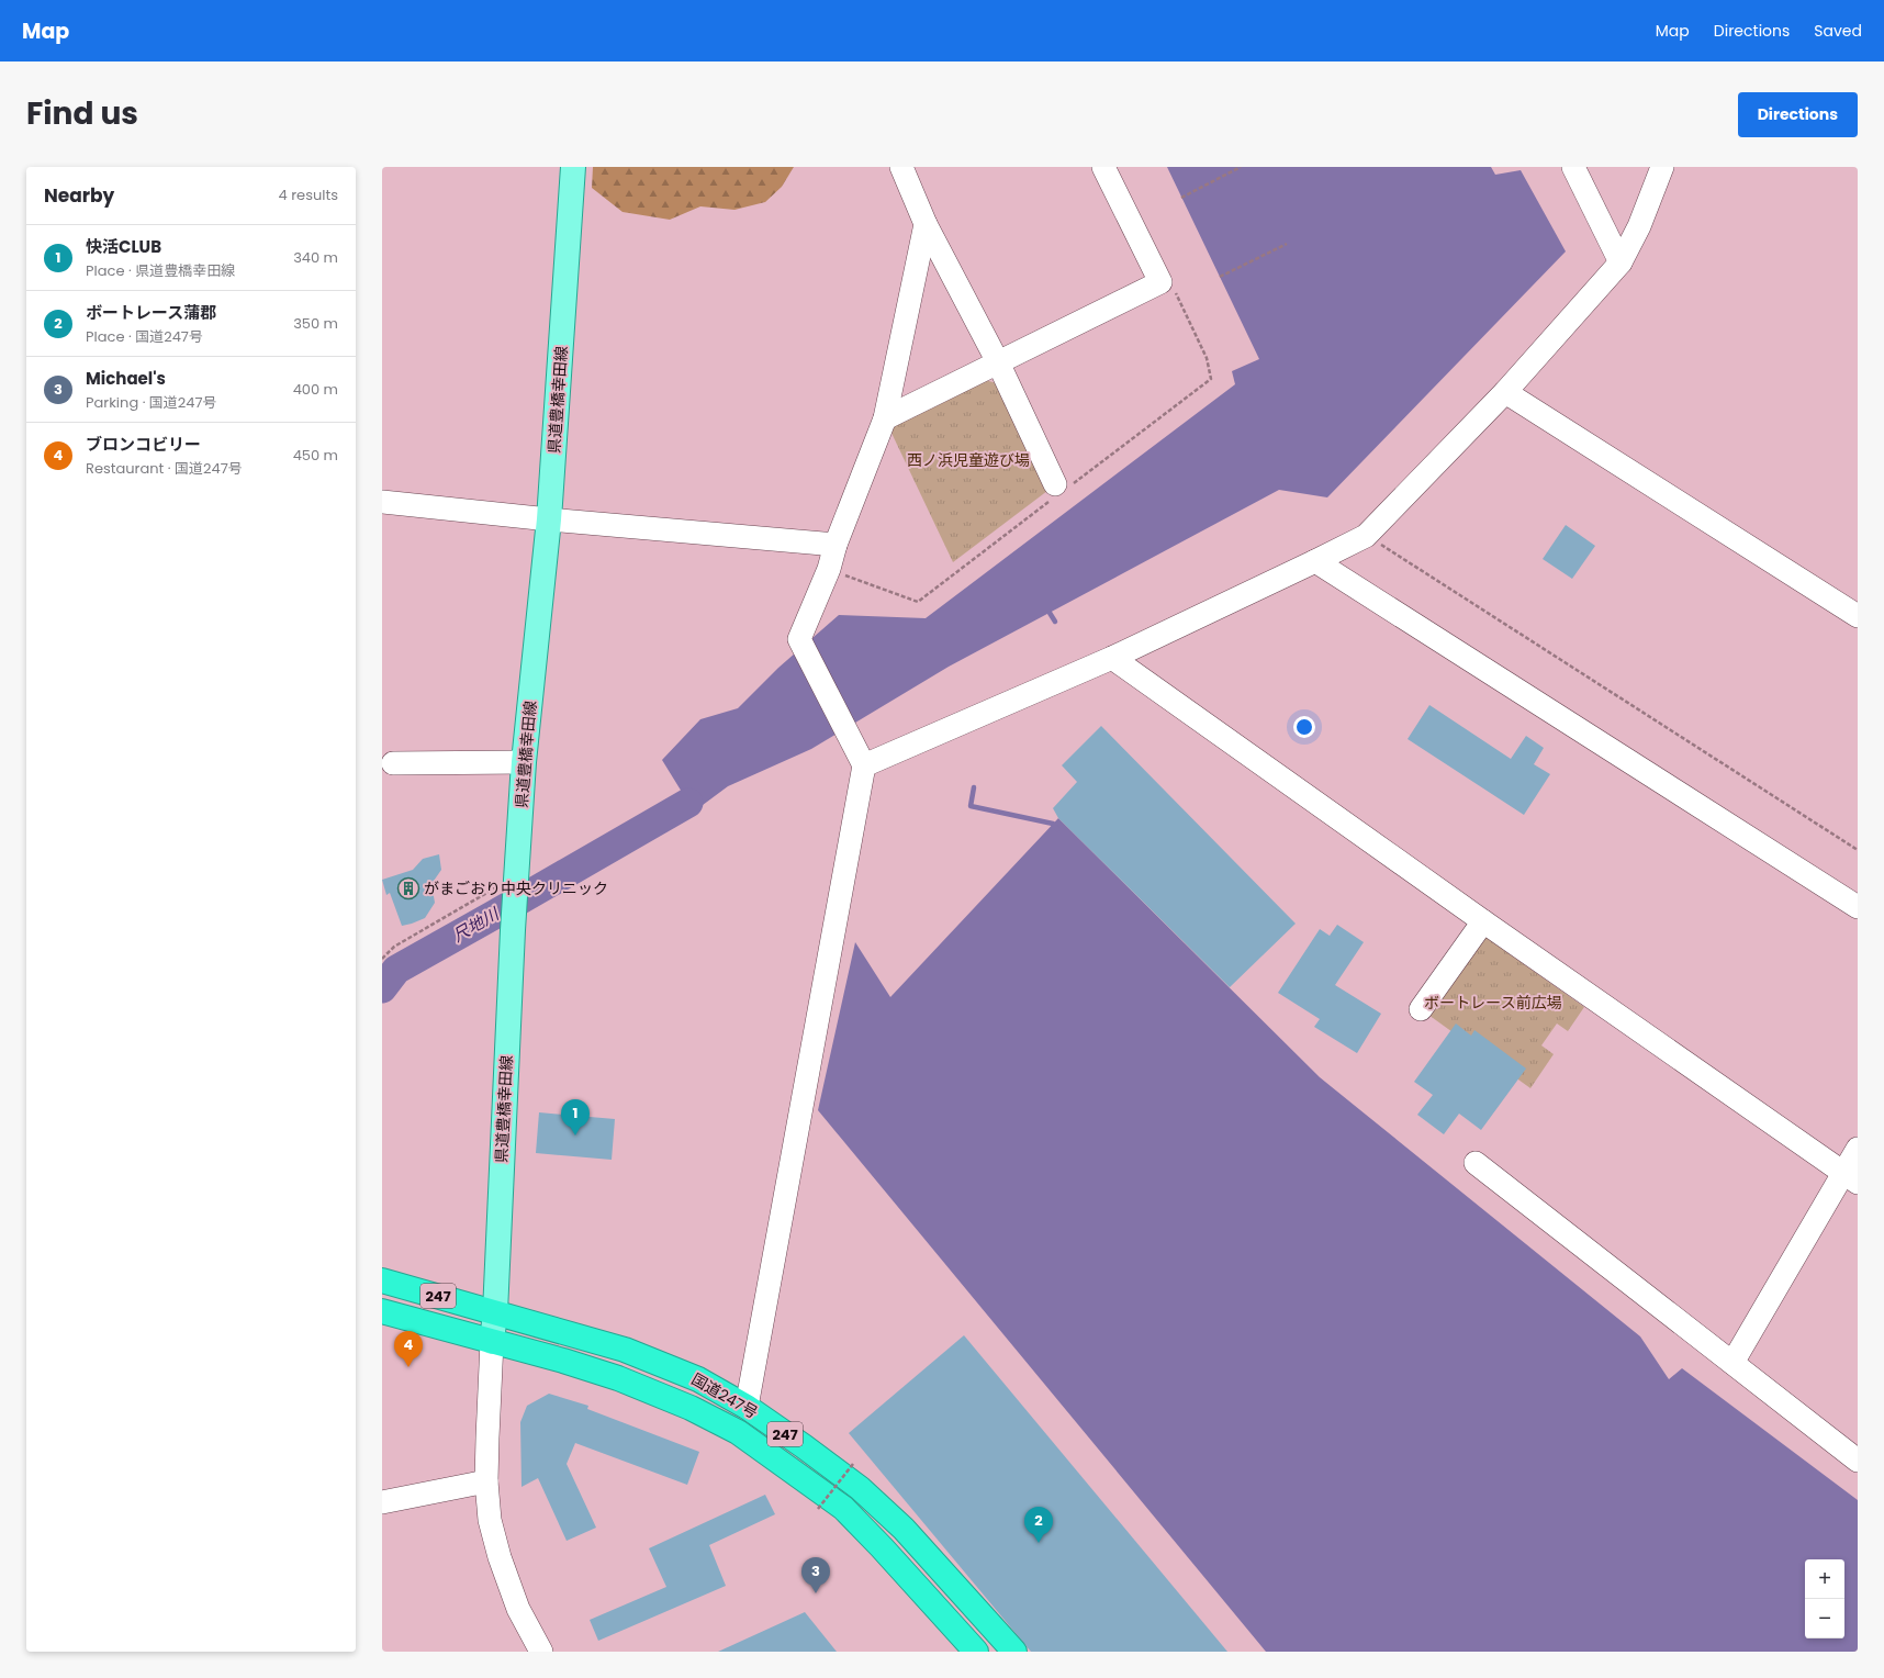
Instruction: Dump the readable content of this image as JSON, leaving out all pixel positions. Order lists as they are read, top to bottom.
{
  "streets": {
    "highway": ["247", "国道247号"],
    "main road": ["県道豊橋幸田線"]
  },
  "crossings": [
    ["県道豊橋幸田線", "国道247号"]
  ],
  "water": ["尺地川"],
  "parks": ["西ノ浜児童遊び場", "ボートレース前広場"],
  "places": {
    "building": ["がまごおり中央クリニック"]
  },
  "page": {
    "header": "Map",
    "nav": ["Map", "Directions", "Saved"],
    "title": "Find us",
    "buttons": "Directions",
    "heading": ["Nearby", "4 results"],
    "list": [
      {
        "mark": "1",
        "name": "快活CLUB",
        "note": "Place · 県道豊橋幸田線",
        "value": "340 m"
      },
      {
        "mark": "2",
        "name": "ボートレース蒲郡",
        "note": "Place · 国道247号",
        "value": "350 m"
      },
      {
        "mark": "3",
        "name": "Michael's",
        "note": "Parking · 国道247号",
        "value": "400 m"
      },
      {
        "mark": "4",
        "name": "ブロンコビリー",
        "note": "Restaurant · 国道247号",
        "value": "450 m"
      }
    ],
    "pins": [
      "1",
      "4",
      "2",
      "3"
    ],
    "map_buttons": ["+", "−"]
  }
}
